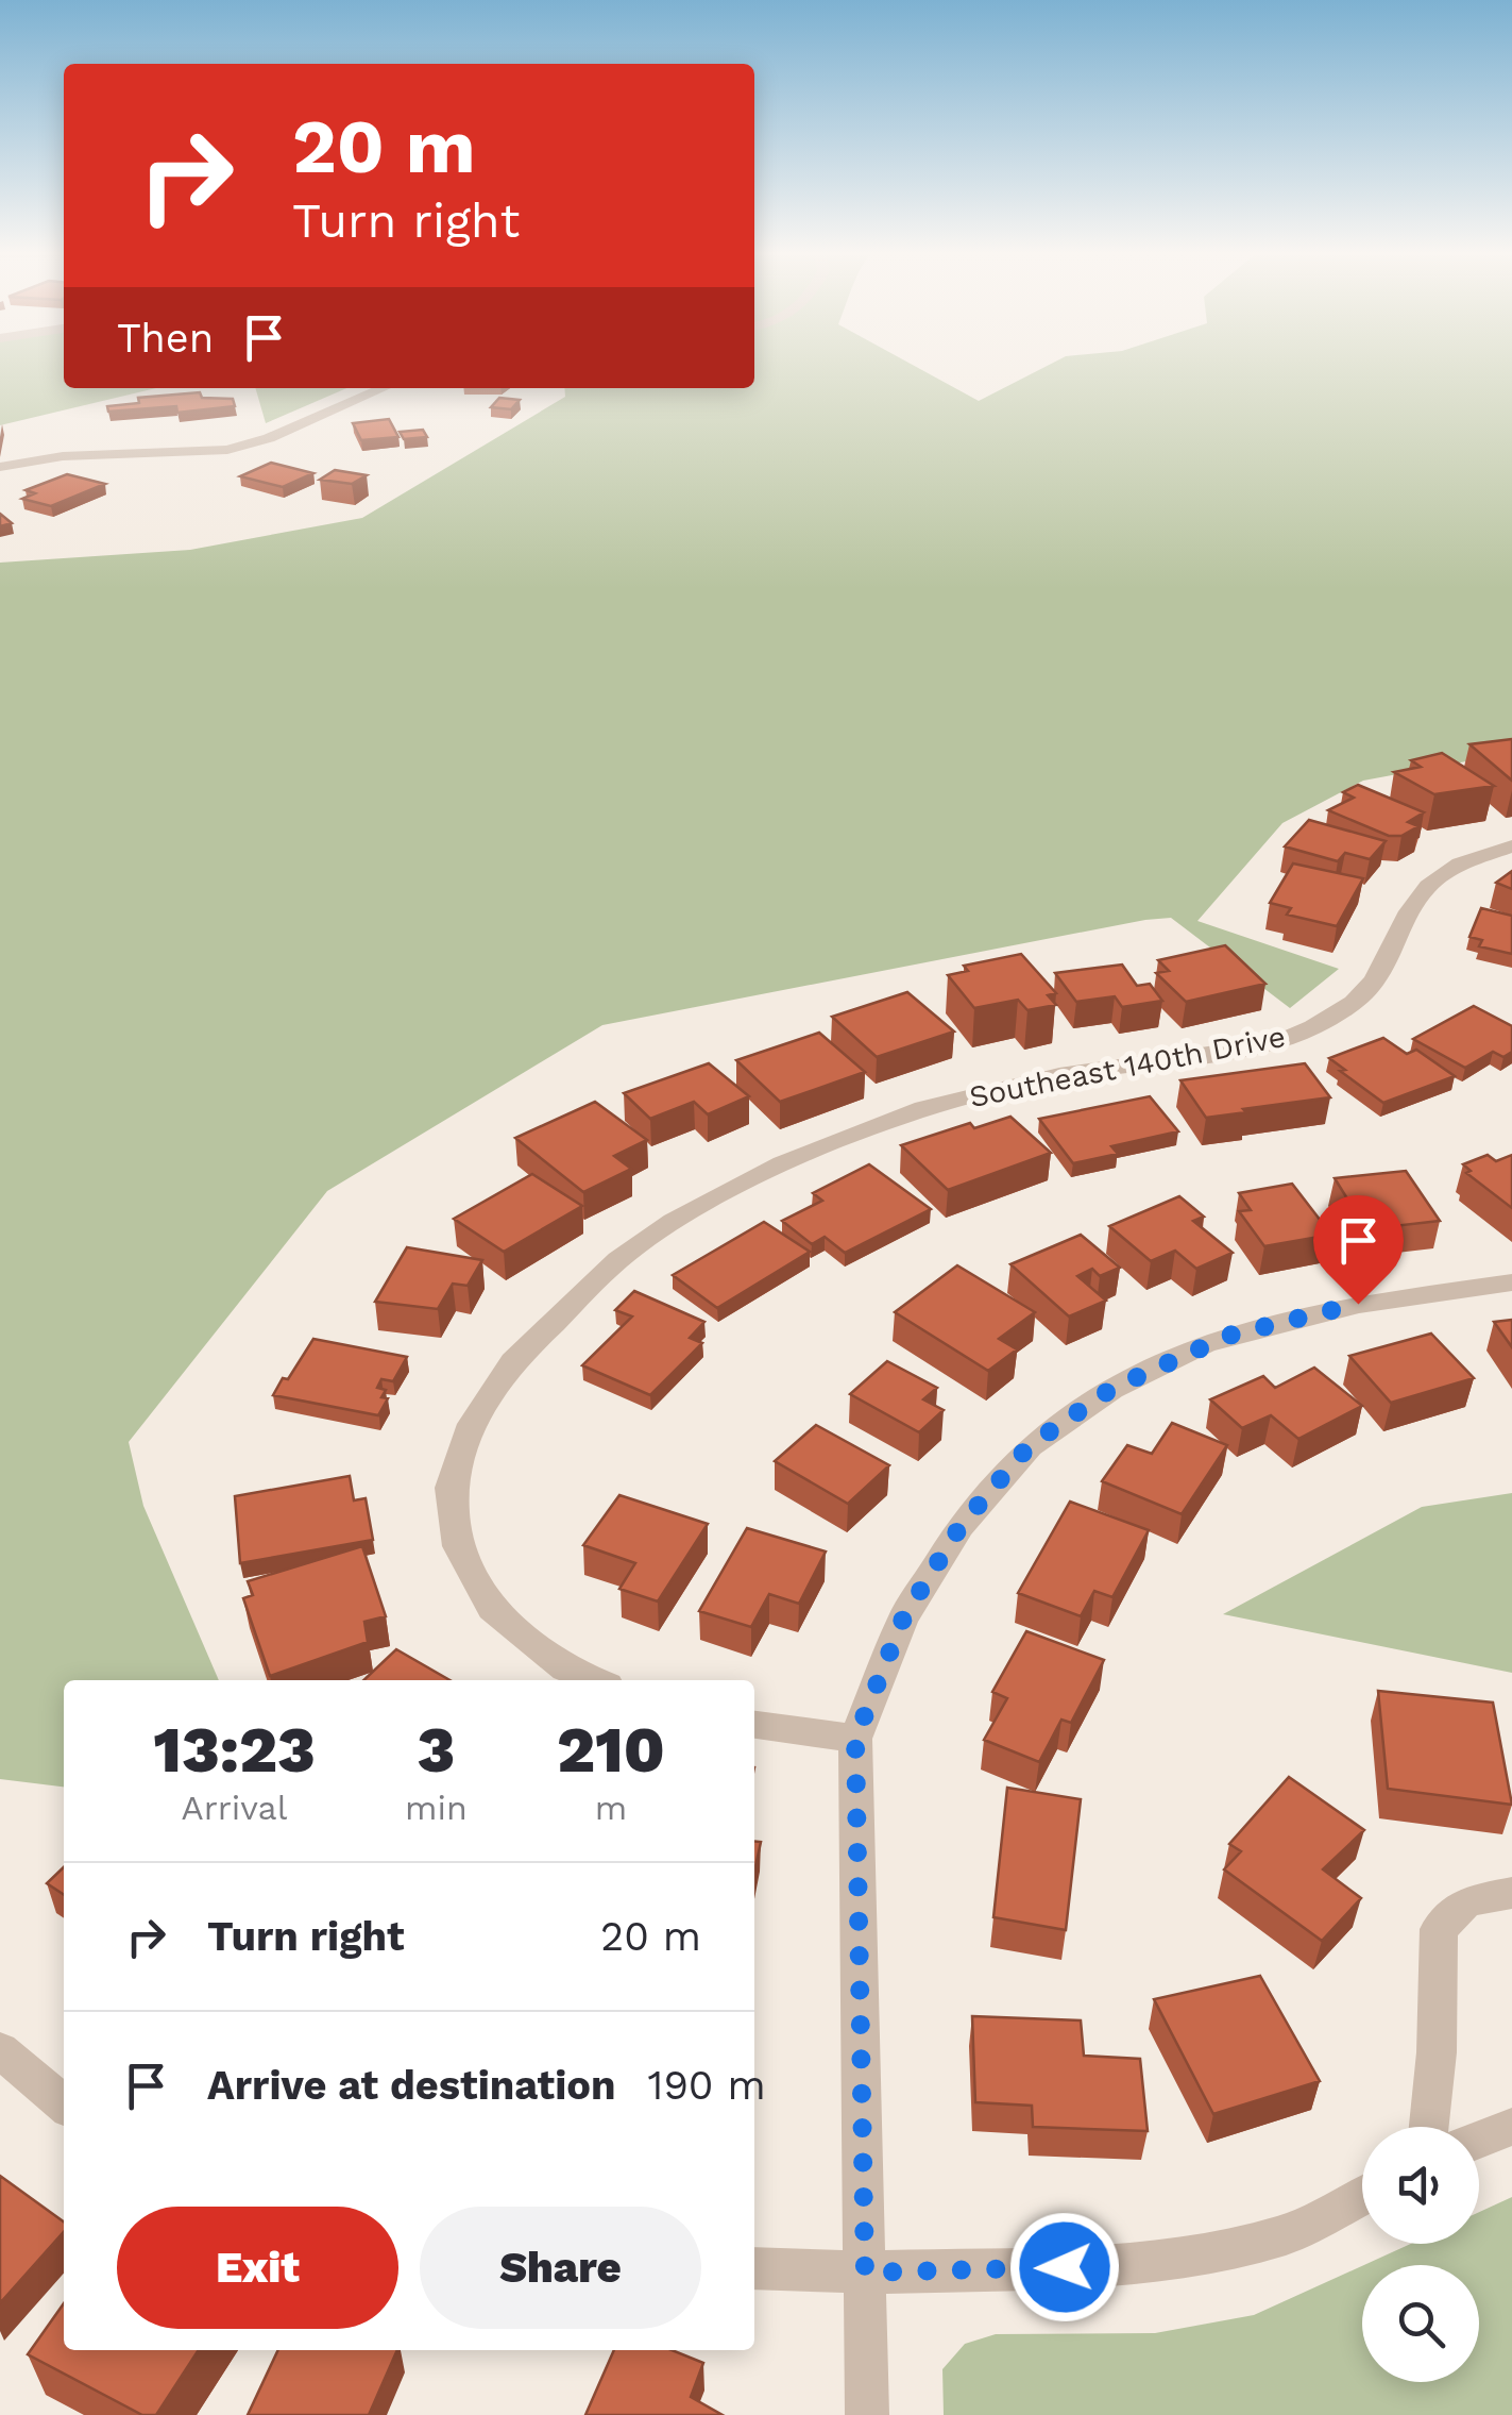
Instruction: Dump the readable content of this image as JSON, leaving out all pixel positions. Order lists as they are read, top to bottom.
{
  "streets": {
    "street": ["Southeast 140th Drive"]
  },
  "page": {
    "turn": ["20 m", "Turn right"],
    "then": "Then",
    "eta": [
      "13:23",
      "Arrival",
      "3",
      "min",
      "210",
      "m"
    ],
    "list": [
      {
        "name": "Turn right",
        "value": "20 m"
      },
      {
        "name": "Arrive at destination",
        "value": "190 m"
      }
    ],
    "buttons": ["Exit", "Share"]
  }
}
